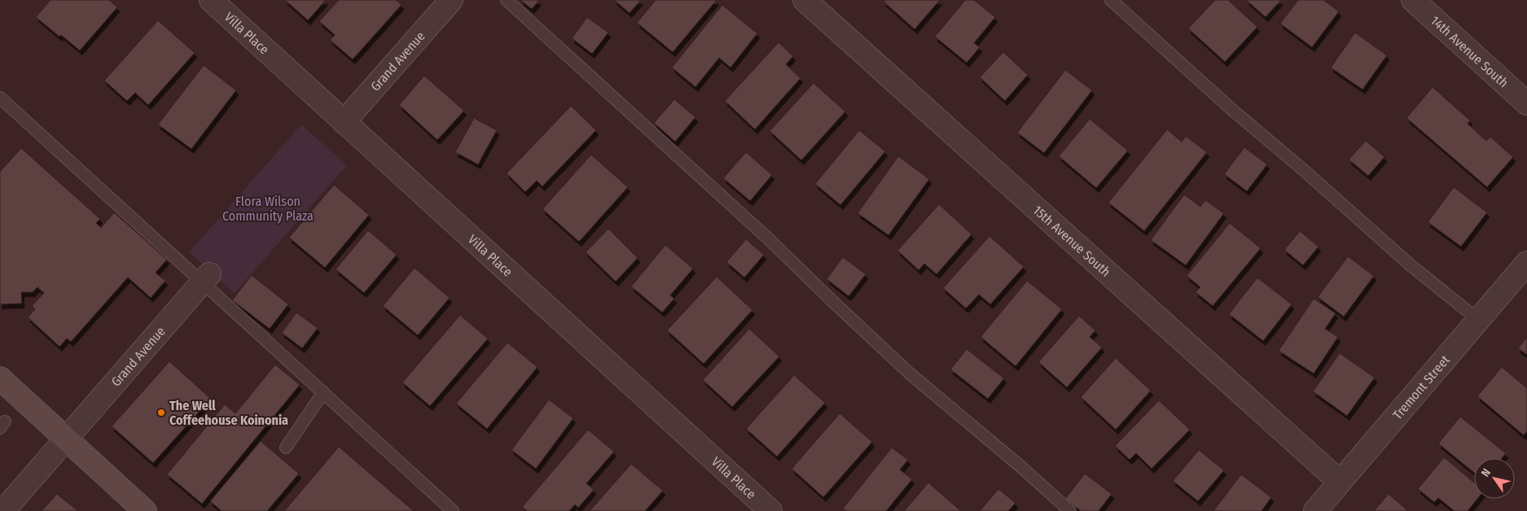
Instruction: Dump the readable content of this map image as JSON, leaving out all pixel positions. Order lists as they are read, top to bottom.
{
  "streets": {
    "street": [
      "Villa Place",
      "14th Avenue South",
      "Grand Avenue",
      "15th Avenue South",
      "Tremont Street"
    ]
  },
  "crossings": [
    ["Villa Place", "Grand Avenue"],
    ["15th Avenue South", "Tremont Street"]
  ],
  "parks": ["Flora Wilson Community Plaza"],
  "places": ["The Well Coffeehouse Koinonia"],
  "north": "top left"
}
